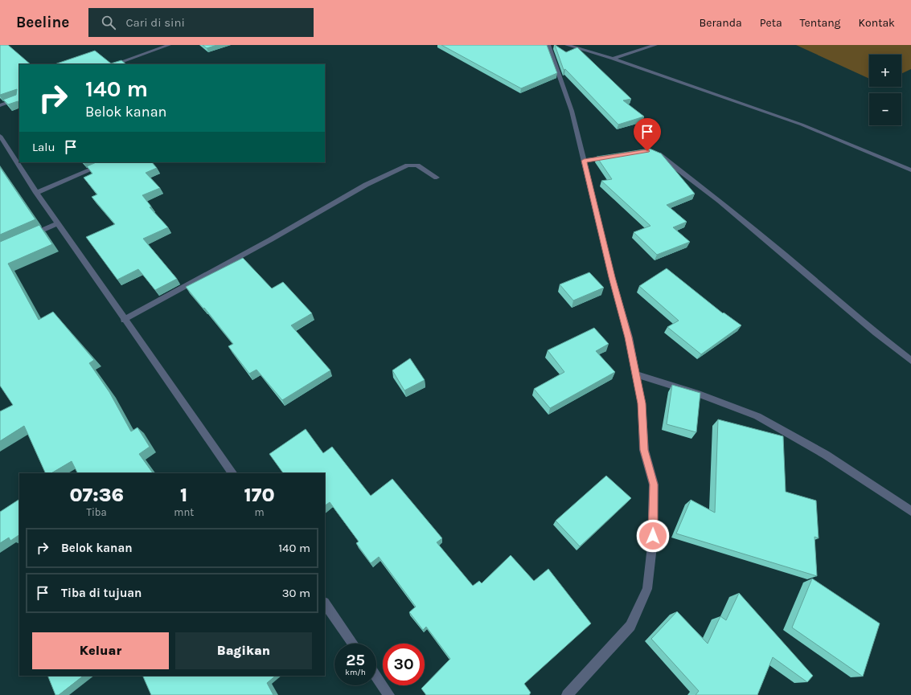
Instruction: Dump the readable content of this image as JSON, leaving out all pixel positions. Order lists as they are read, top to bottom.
{
  "page": {
    "header": "Beeline",
    "search": "Cari di sini",
    "nav": [
      "Beranda",
      "Peta",
      "Tentang",
      "Kontak"
    ],
    "map_buttons": ["+", "−"],
    "turn": ["140 m", "Belok kanan"],
    "then": "Lalu",
    "eta": [
      "07:36",
      "Tiba",
      "1",
      "mnt",
      "170",
      "m"
    ],
    "list": [
      {
        "name": "Belok kanan",
        "value": "140 m"
      },
      {
        "name": "Tiba di tujuan",
        "value": "30 m"
      }
    ],
    "buttons": ["Keluar", "Bagikan"],
    "speed": "25 km/h",
    "limit": "30"
  }
}
